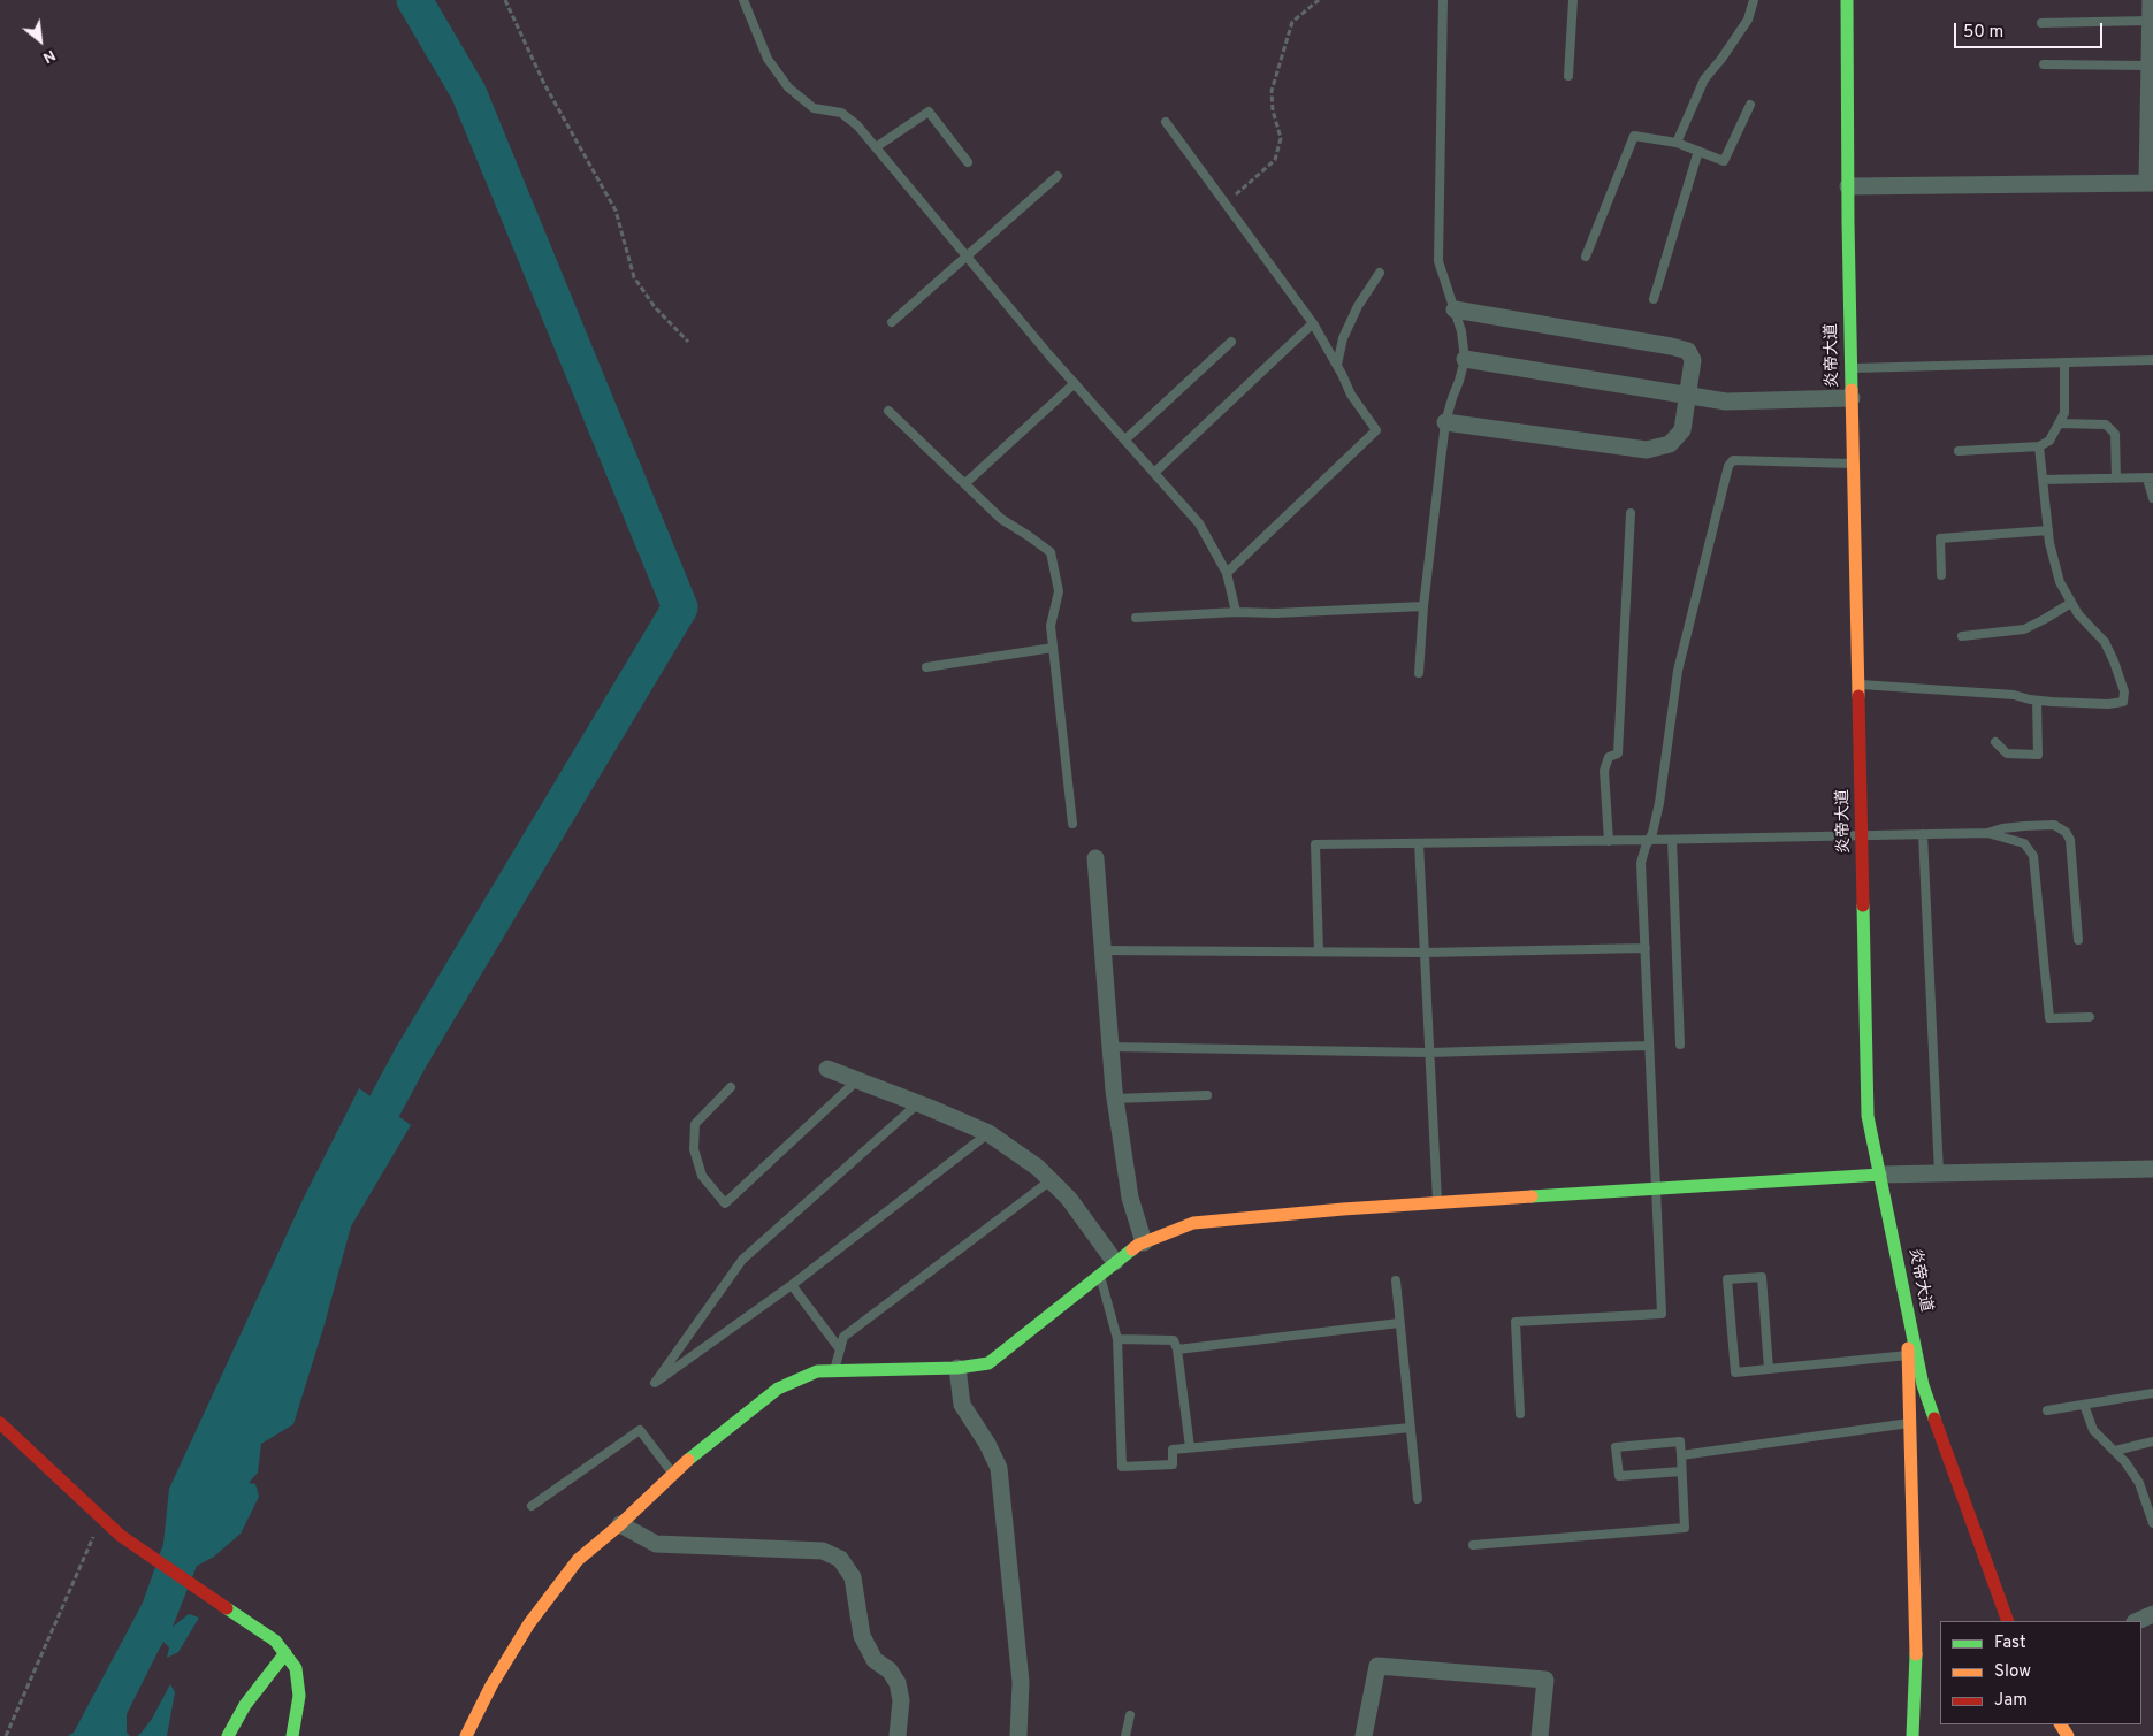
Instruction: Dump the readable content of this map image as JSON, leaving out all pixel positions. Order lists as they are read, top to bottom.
{
  "streets": {
    "main road": ["炎帝大道"]
  },
  "legend": ["Fast", "Slow", "Jam"],
  "scale_bar": "50 m",
  "north": "bottom right"
}
